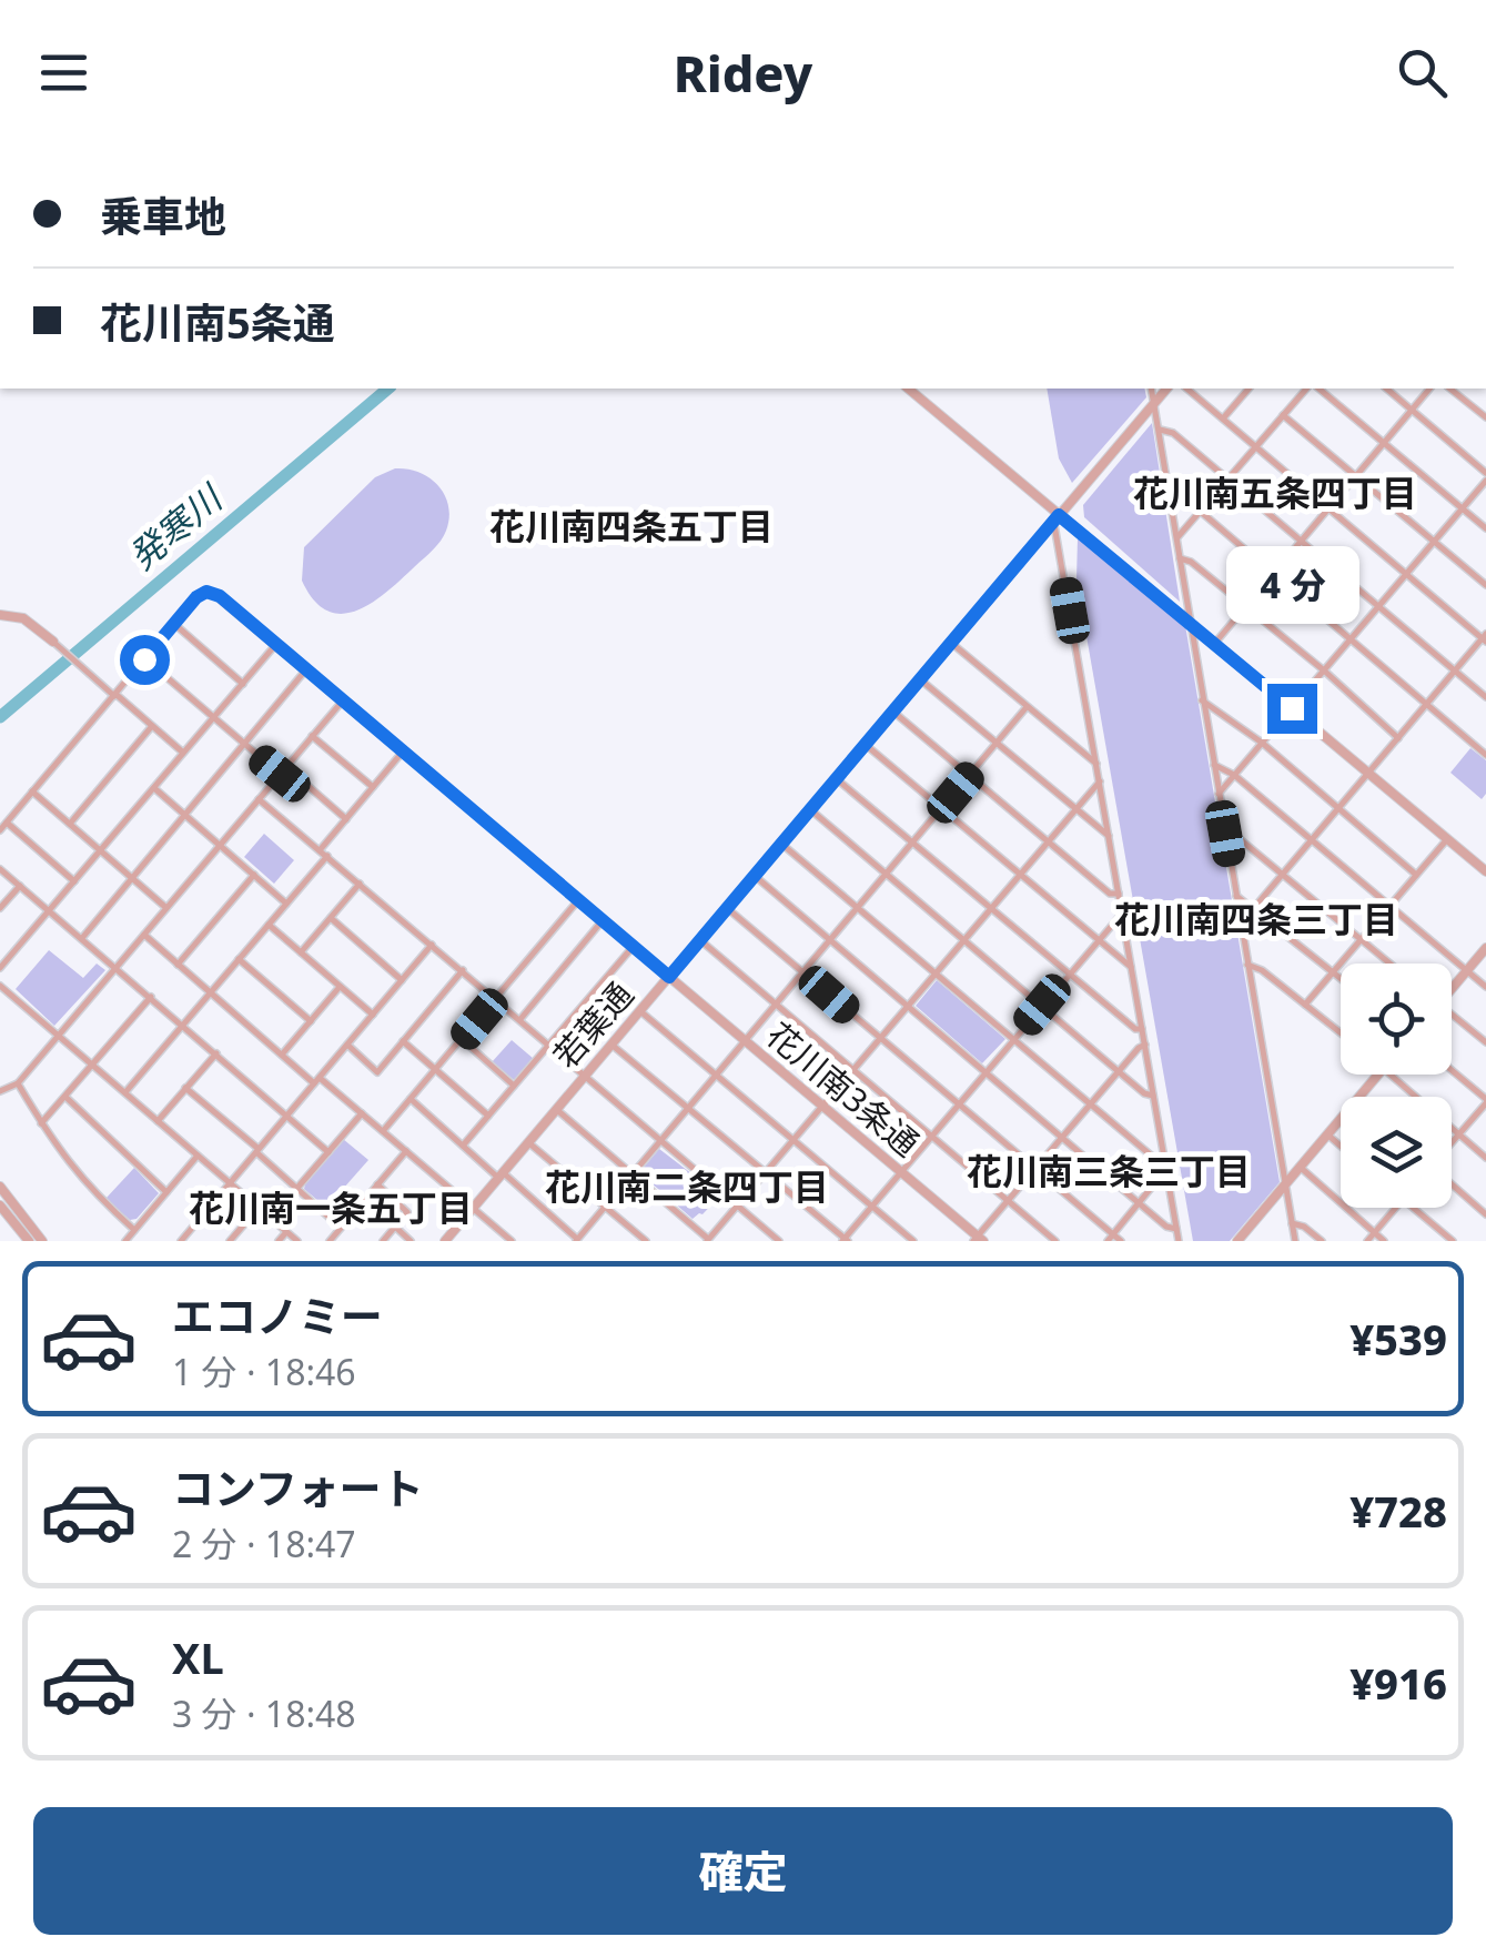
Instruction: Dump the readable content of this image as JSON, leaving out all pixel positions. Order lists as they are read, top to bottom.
{
  "streets": {
    "street": ["若葉通", "花川南3条通"]
  },
  "crossings": [
    ["若葉通", "花川南3条通"]
  ],
  "districts": [
    "花川南五条四丁目",
    "花川南四条五丁目",
    "花川南四条三丁目",
    "花川南三条三丁目",
    "花川南二条四丁目",
    "花川南一条五丁目"
  ],
  "water": ["発寒川"],
  "page": {
    "header": "Ridey",
    "banner": ["乗車地", "花川南5条通"],
    "bubble": "4 分",
    "list": [
      {
        "name": "エコノミー",
        "note": "1 分 · 18:46",
        "value": "¥539"
      },
      {
        "name": "コンフォート",
        "note": "2 分 · 18:47",
        "value": "¥728"
      },
      {
        "name": "XL",
        "note": "3 分 · 18:48",
        "value": "¥916"
      }
    ],
    "buttons": "確定"
  }
}
